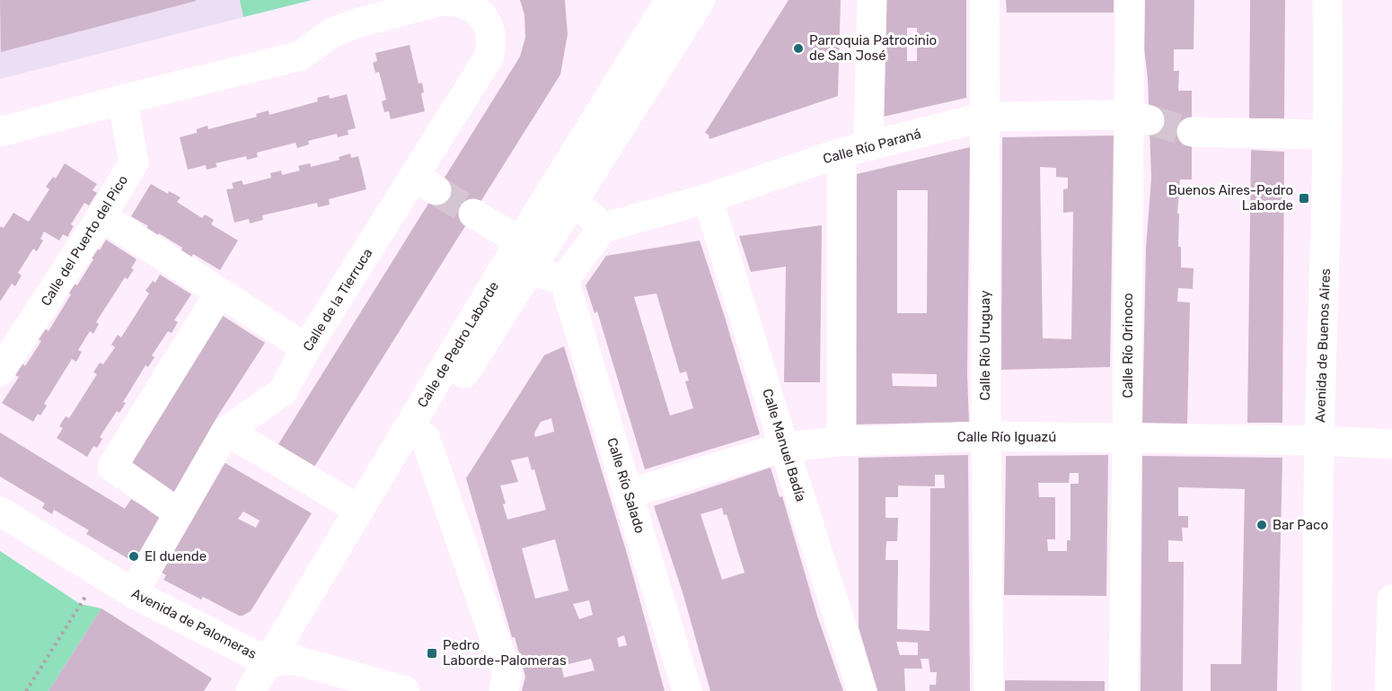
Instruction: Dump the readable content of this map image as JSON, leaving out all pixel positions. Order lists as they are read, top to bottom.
{
  "streets": {
    "street": [
      "Calle Río Paraná",
      "Calle del Puerto del Pico",
      "Calle de la Tierruca",
      "Calle de Pedro Laborde",
      "Calle Río Uruguay",
      "Calle Río Orinoco",
      "Avenida de Buenos Aires",
      "Calle Río Iguazú",
      "Calle Manuel Badía",
      "Calle Río Salado",
      "Avenida de Palomeras"
    ]
  },
  "crossings": [
    ["Calle Río Paraná", "Calle Río Uruguay"],
    ["Calle Río Paraná", "Calle Río Orinoco"],
    ["Calle Río Paraná", "Calle Manuel Badía"],
    ["Calle del Puerto del Pico", "Calle de la Tierruca"],
    ["Calle de la Tierruca", "Avenida de Palomeras"],
    ["Calle de Pedro Laborde", "Avenida de Palomeras"],
    ["Calle Río Uruguay", "Calle Río Iguazú"],
    ["Calle Río Orinoco", "Calle Río Iguazú"],
    ["Avenida de Buenos Aires", "Calle Río Iguazú"],
    ["Calle Río Iguazú", "Calle Manuel Badía"],
    ["Calle Río Iguazú", "Calle Río Salado"]
  ],
  "places": {
    "other": ["Parroquia Patrocinio de San José", "Bar Paco", "El duende"],
    "transit": ["Buenos Aires-Pedro Laborde", "Pedro Laborde-Palomeras"]
  }
}
